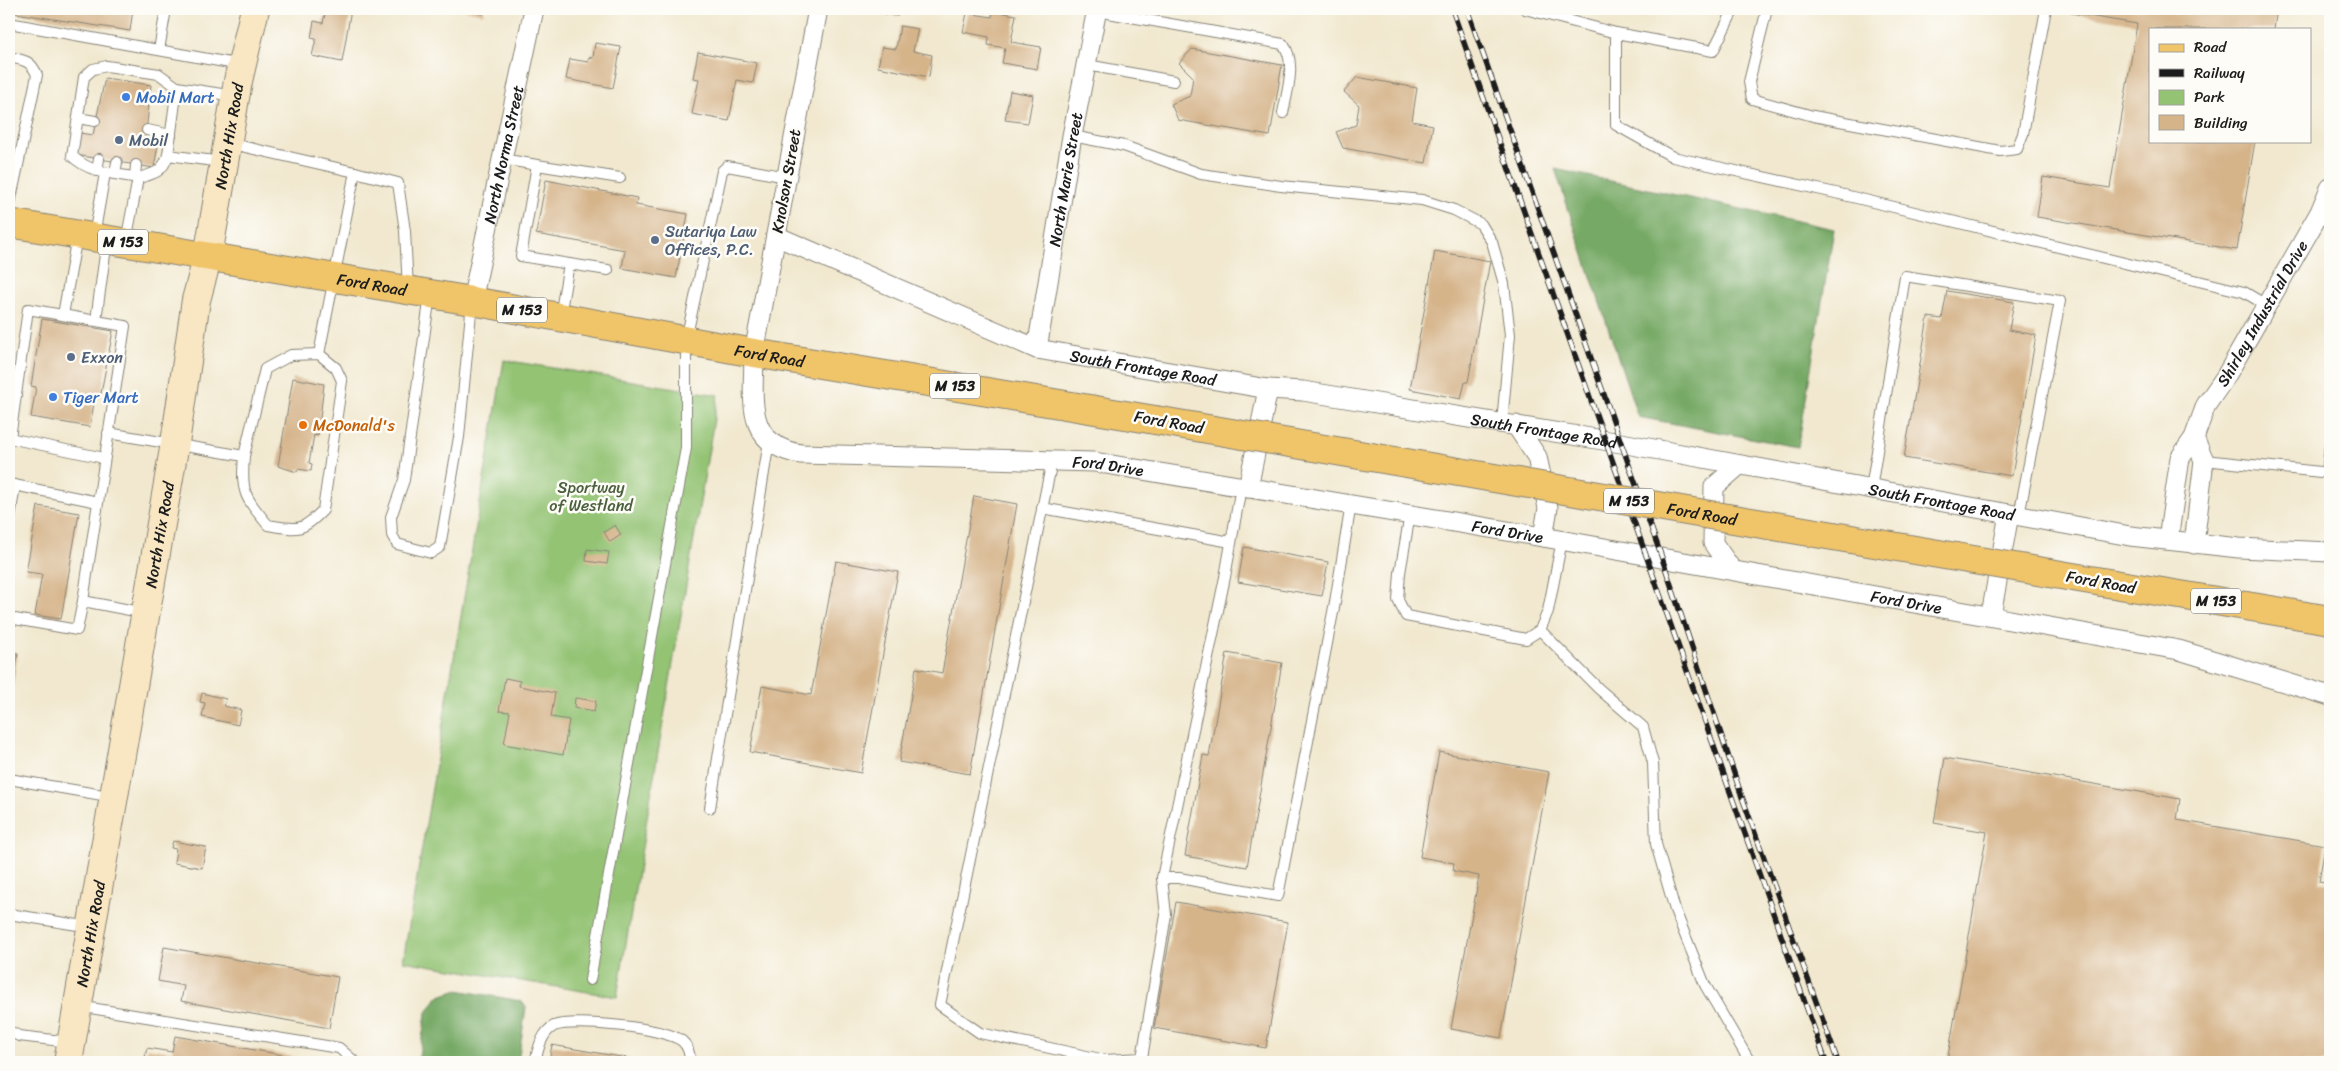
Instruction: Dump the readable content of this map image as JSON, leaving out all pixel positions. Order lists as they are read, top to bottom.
{
  "streets": {
    "main road": ["M 153", "Ford Road"],
    "street": [
      "North Hix Road",
      "North Norma Street",
      "North Marie Street",
      "Knolson Street",
      "Shirley Industrial Drive",
      "South Frontage Road",
      "Ford Drive"
    ]
  },
  "crossings": [
    ["North Hix Road", "Ford Road"],
    ["North Norma Street", "Ford Road"],
    ["North Marie Street", "South Frontage Road"],
    ["Knolson Street", "Ford Road"],
    ["Knolson Street", "South Frontage Road"],
    ["Shirley Industrial Drive", "South Frontage Road"]
  ],
  "parks": ["Sportway of Westland"],
  "places": [
    "Mobil Mart",
    "Mobil",
    "Sutariya Law Offices, P.C.",
    "Exxon",
    "Tiger Mart",
    "McDonald's"
  ],
  "legend": [
    "Road",
    "Railway",
    "Park",
    "Building"
  ]
}
